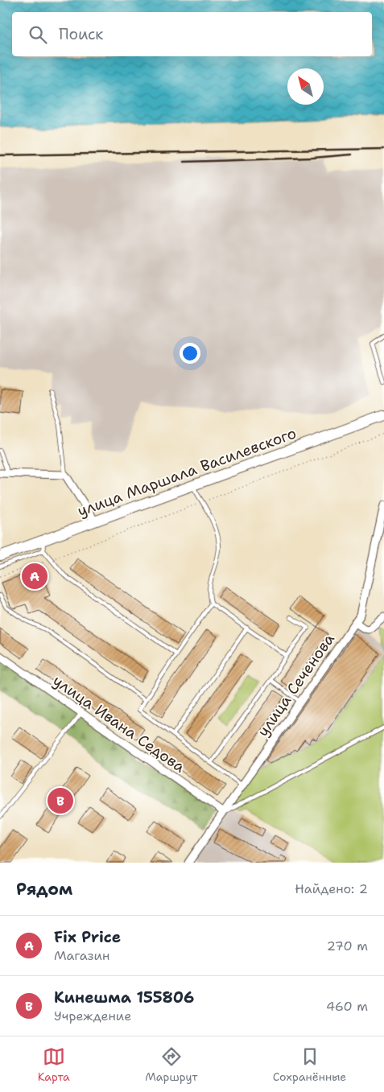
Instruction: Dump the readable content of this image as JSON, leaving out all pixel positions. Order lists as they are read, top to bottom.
{
  "streets": {
    "street": ["улица Маршала Василевского", "улица Сеченова", "улица Ивана Седова"]
  },
  "crossings": [
    ["улица Сеченова", "улица Ивана Седова"]
  ],
  "north": "top left",
  "page": {
    "search": "Поиск",
    "pins": ["A", "B"],
    "heading": ["Рядом", "Найдено: 2"],
    "list": [
      {
        "mark": "A",
        "name": "Fix Price",
        "note": "Магазин",
        "value": "270 m"
      },
      {
        "mark": "B",
        "name": "Кинешма 155806",
        "note": "Учреждение",
        "value": "460 m"
      }
    ],
    "nav": ["Карта", "Маршрут", "Сохранённые"]
  }
}
